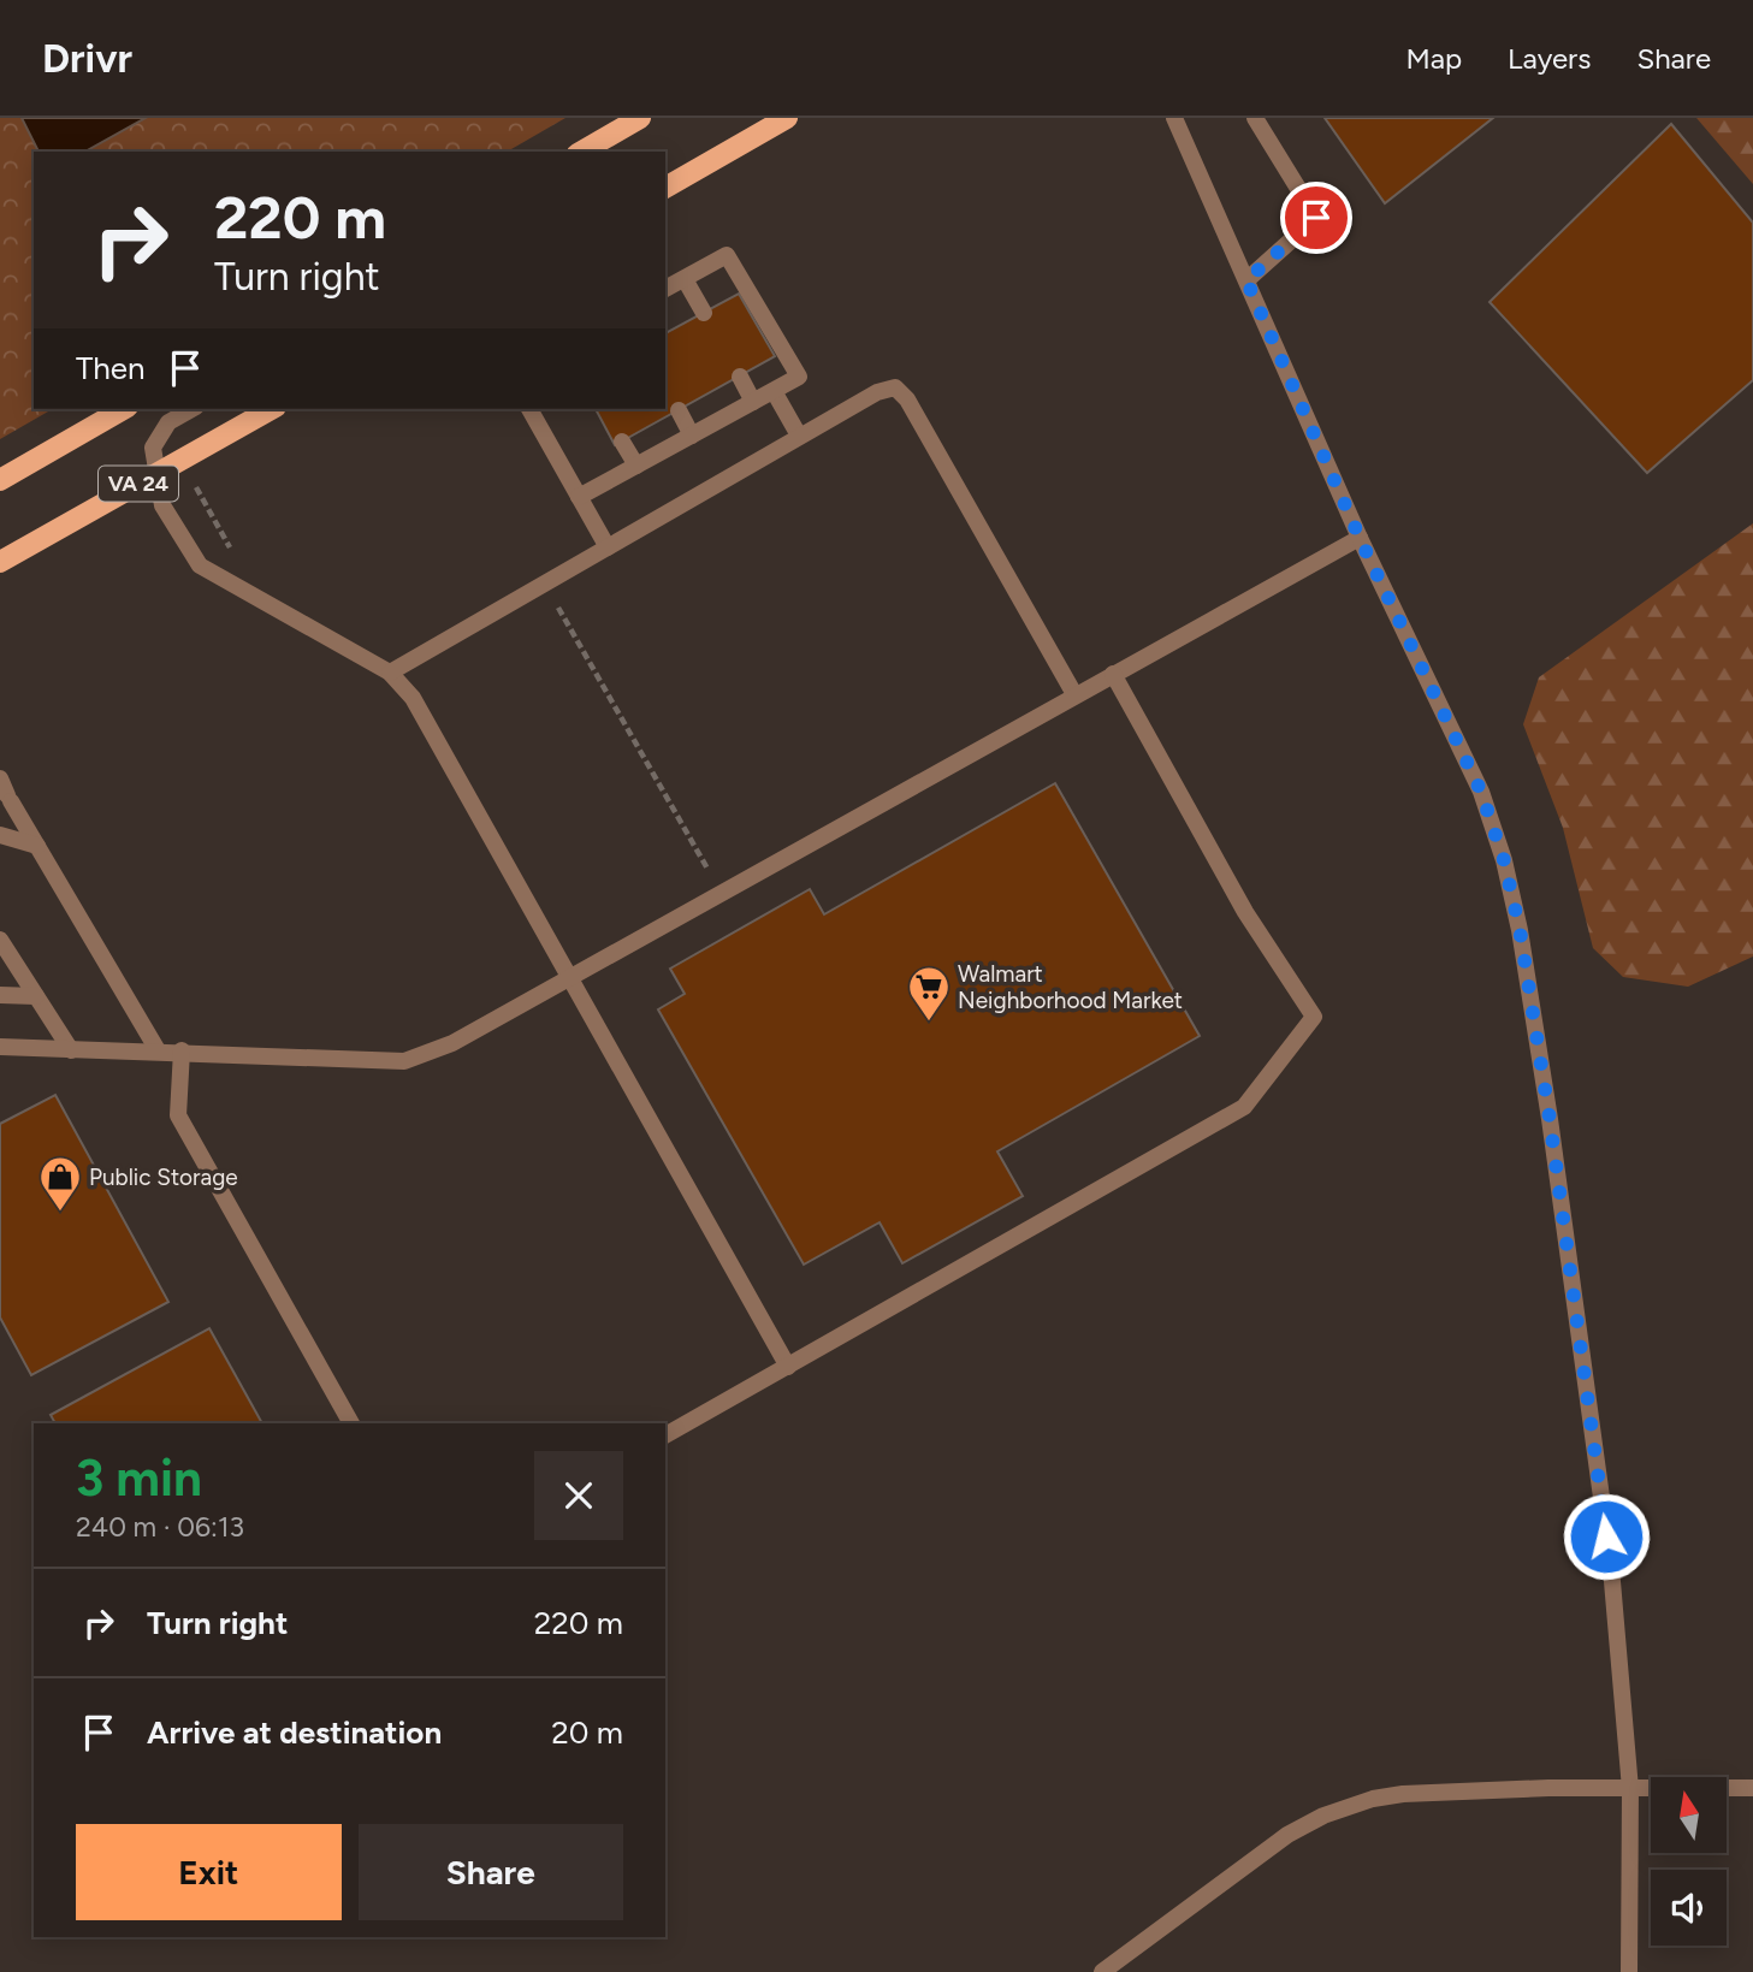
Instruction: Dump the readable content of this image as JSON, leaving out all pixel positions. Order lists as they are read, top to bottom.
{
  "streets": {
    "main road": ["VA 24"]
  },
  "places": {
    "supermarket": ["Walmart Neighborhood Market"],
    "shop": ["Public Storage"]
  },
  "north": "top",
  "page": {
    "header": "Drivr",
    "nav": ["Map", "Layers", "Share"],
    "turn": ["220 m", "Turn right"],
    "then": "Then",
    "heading": ["3 min", "240 m · 06:13"],
    "list": [
      {
        "name": "Turn right",
        "value": "220 m"
      },
      {
        "name": "Arrive at destination",
        "value": "20 m"
      }
    ],
    "buttons": ["Exit", "Share"]
  }
}
